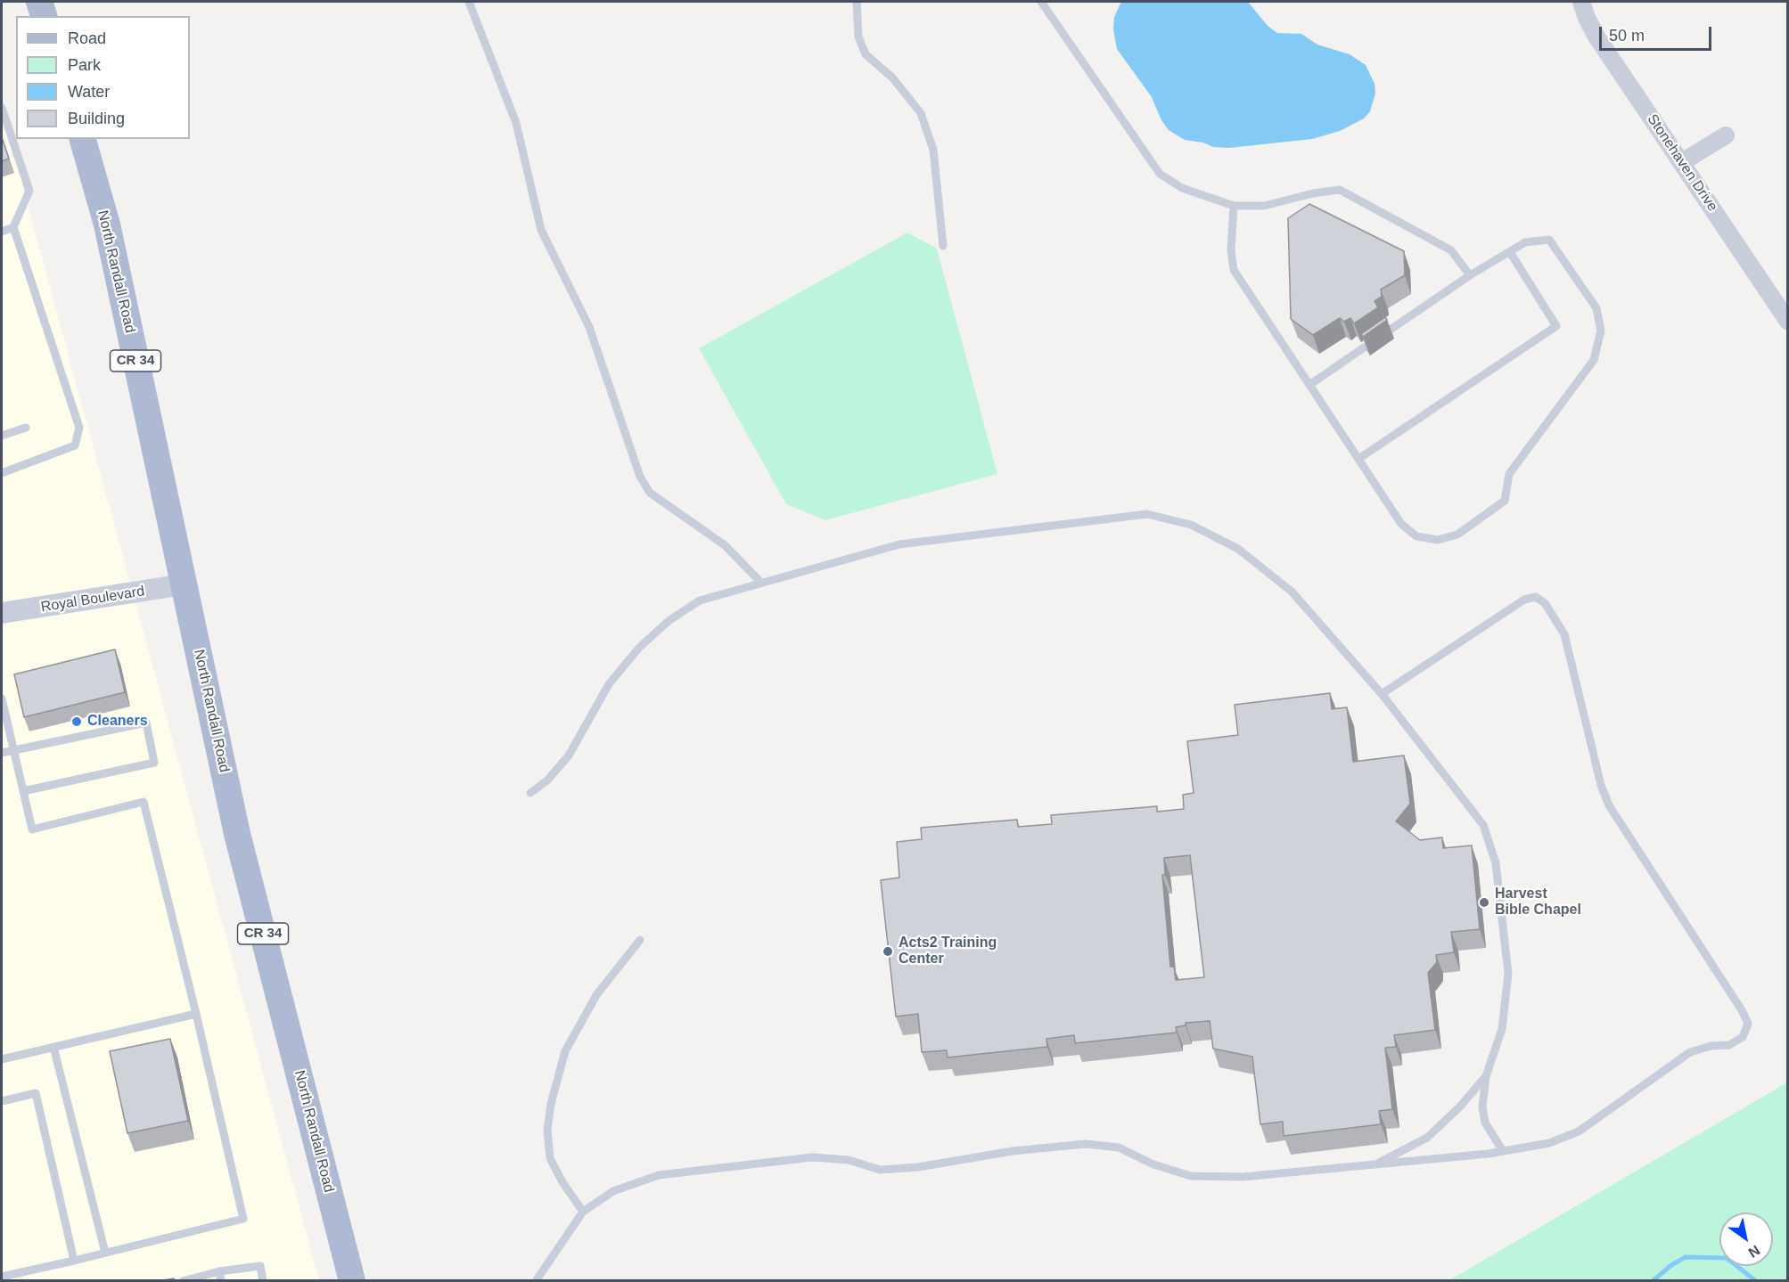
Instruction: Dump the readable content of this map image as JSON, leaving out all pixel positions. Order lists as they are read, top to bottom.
{
  "streets": {
    "main road": ["North Randall Road", "CR 34"],
    "street": ["Stonehaven Drive", "Royal Boulevard"]
  },
  "crossings": [
    ["North Randall Road", "Royal Boulevard"]
  ],
  "places": ["Cleaners", "Harvest Bible Chapel", "Acts2 Training Center"],
  "legend": [
    "Road",
    "Park",
    "Water",
    "Building"
  ],
  "scale_bar": "50 m",
  "north": "bottom right"
}
